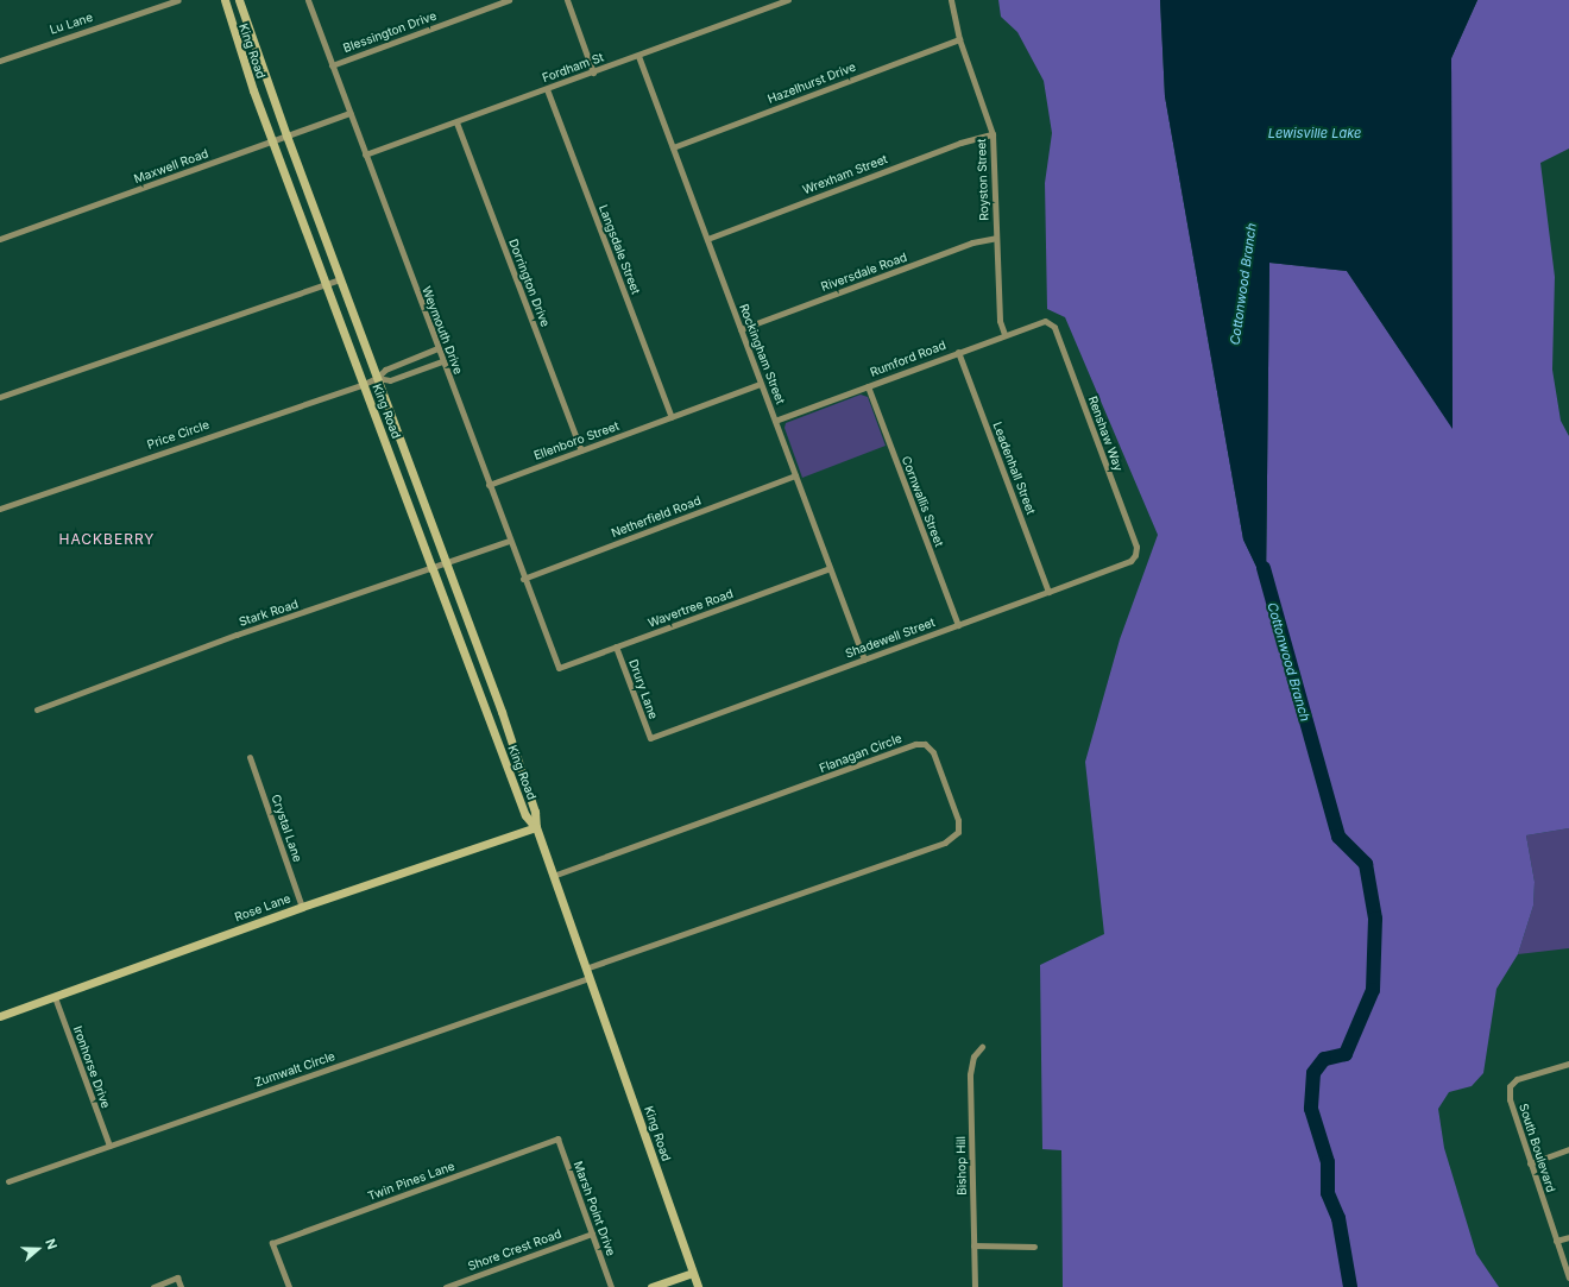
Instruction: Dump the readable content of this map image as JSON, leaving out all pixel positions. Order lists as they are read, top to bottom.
{
  "streets": {
    "street": [
      "Lu Lane",
      "Blessington Drive",
      "King Road",
      "Fordham St",
      "Hazelhurst Drive",
      "Maxwell Road",
      "Wrexham Street",
      "Royston Street",
      "Langsdale Street",
      "Riversdale Road",
      "Dorrington Drive",
      "Weymouth Drive",
      "Rockingham Street",
      "Rumford Road",
      "Renshaw Way",
      "Price Circle",
      "Ellenboro Street",
      "Leadenhall Street",
      "Cornwallis Street",
      "Netherfield Road",
      "Wavertree Road",
      "Stark Road",
      "Shadewell Street",
      "Drury Lane",
      "Flanagan Circle",
      "Crystal Lane",
      "Rose Lane",
      "Ironhorse Drive",
      "Zumwalt Circle",
      "South Boulevard",
      "Bishop Hill",
      "Twin Pines Lane",
      "Marsh Point Drive",
      "Shore Crest Road"
    ]
  },
  "crossings": [
    ["Blessington Drive", "Weymouth Drive"],
    ["King Road", "Maxwell Road"],
    ["King Road", "Price Circle"],
    ["King Road", "Stark Road"],
    ["King Road", "Flanagan Circle"],
    ["King Road", "Rose Lane"],
    ["King Road", "Zumwalt Circle"],
    ["Fordham St", "Langsdale Street"],
    ["Fordham St", "Dorrington Drive"],
    ["Fordham St", "Weymouth Drive"],
    ["Fordham St", "Rockingham Street"],
    ["Hazelhurst Drive", "Royston Street"],
    ["Hazelhurst Drive", "Rockingham Street"],
    ["Maxwell Road", "Weymouth Drive"],
    ["Wrexham Street", "Royston Street"],
    ["Wrexham Street", "Rockingham Street"],
    ["Royston Street", "Riversdale Road"],
    ["Royston Street", "Rumford Road"],
    ["Langsdale Street", "Ellenboro Street"],
    ["Riversdale Road", "Rockingham Street"],
    ["Dorrington Drive", "Ellenboro Street"],
    ["Weymouth Drive", "Ellenboro Street"],
    ["Weymouth Drive", "Netherfield Road"],
    ["Weymouth Drive", "Wavertree Road"],
    ["Weymouth Drive", "Stark Road"],
    ["Rockingham Street", "Rumford Road"],
    ["Rockingham Street", "Ellenboro Street"],
    ["Rockingham Street", "Netherfield Road"],
    ["Rockingham Street", "Wavertree Road"],
    ["Rockingham Street", "Shadewell Street"],
    ["Rumford Road", "Renshaw Way"],
    ["Rumford Road", "Leadenhall Street"],
    ["Rumford Road", "Cornwallis Street"],
    ["Renshaw Way", "Shadewell Street"],
    ["Leadenhall Street", "Shadewell Street"],
    ["Cornwallis Street", "Shadewell Street"],
    ["Wavertree Road", "Drury Lane"],
    ["Shadewell Street", "Drury Lane"],
    ["Flanagan Circle", "Zumwalt Circle"],
    ["Crystal Lane", "Rose Lane"],
    ["Rose Lane", "Ironhorse Drive"],
    ["Ironhorse Drive", "Zumwalt Circle"],
    ["Twin Pines Lane", "Marsh Point Drive"],
    ["Marsh Point Drive", "Shore Crest Road"]
  ],
  "districts": ["HACKBERRY"],
  "water": ["Lewisville Lake", "Cottonwood Branch"],
  "north": "right"
}
